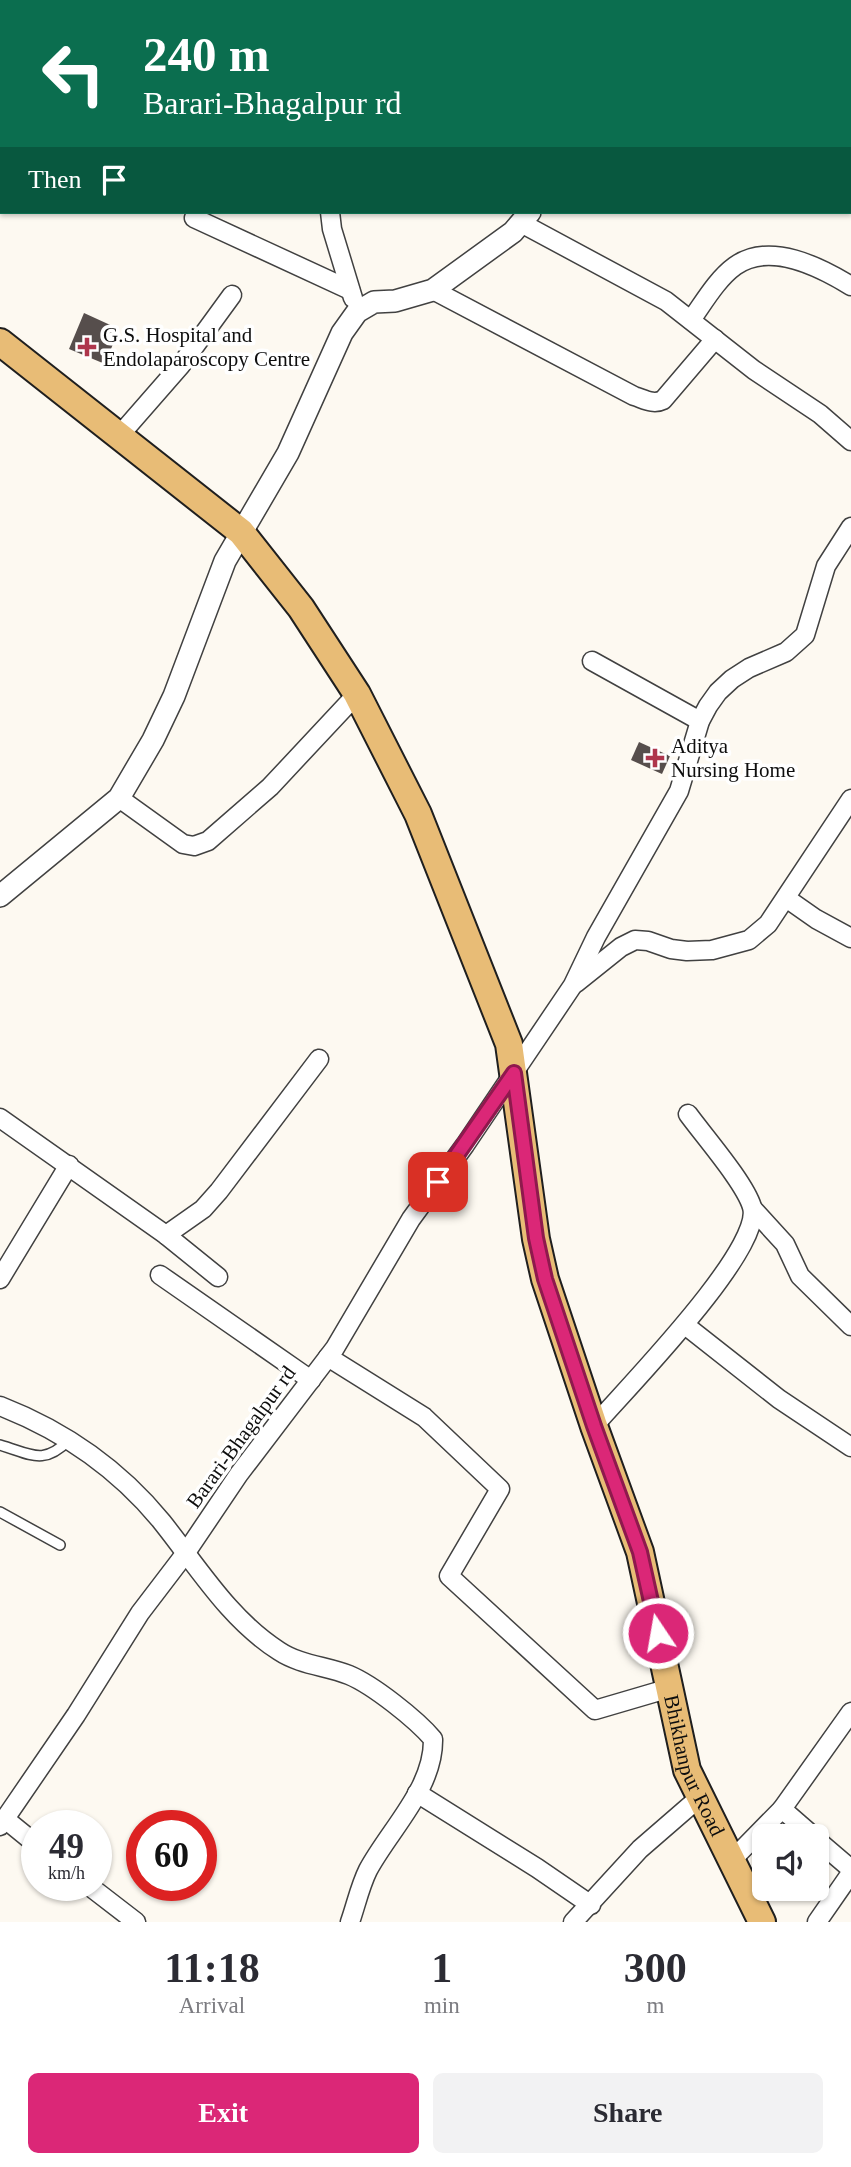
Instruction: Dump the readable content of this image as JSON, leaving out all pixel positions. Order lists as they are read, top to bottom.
{
  "streets": {
    "main road": ["Bhikhanpur Road"],
    "street": ["Barari-Bhagalpur rd"]
  },
  "crossings": [
    ["Barari-Bhagalpur rd", "Bhikhanpur Road"]
  ],
  "places": {
    "health": ["G.S. Hospital and Endolaparoscopy Centre", "Aditya Nursing Home"]
  },
  "page": {
    "turn": ["240 m", "Barari-Bhagalpur rd"],
    "then": "Then",
    "speed": "49 km/h",
    "limit": "60",
    "eta": [
      "11:18",
      "Arrival",
      "1",
      "min",
      "300",
      "m"
    ],
    "buttons": ["Exit", "Share"]
  }
}
